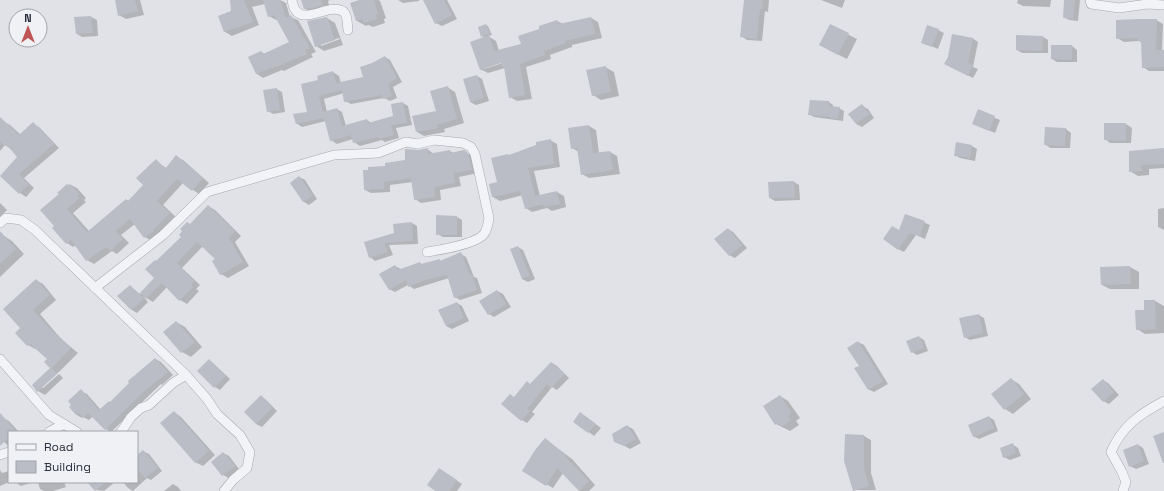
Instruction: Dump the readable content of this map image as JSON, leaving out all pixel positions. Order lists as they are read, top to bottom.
{
  "legend": ["Road", "Building"],
  "north": "top"
}
